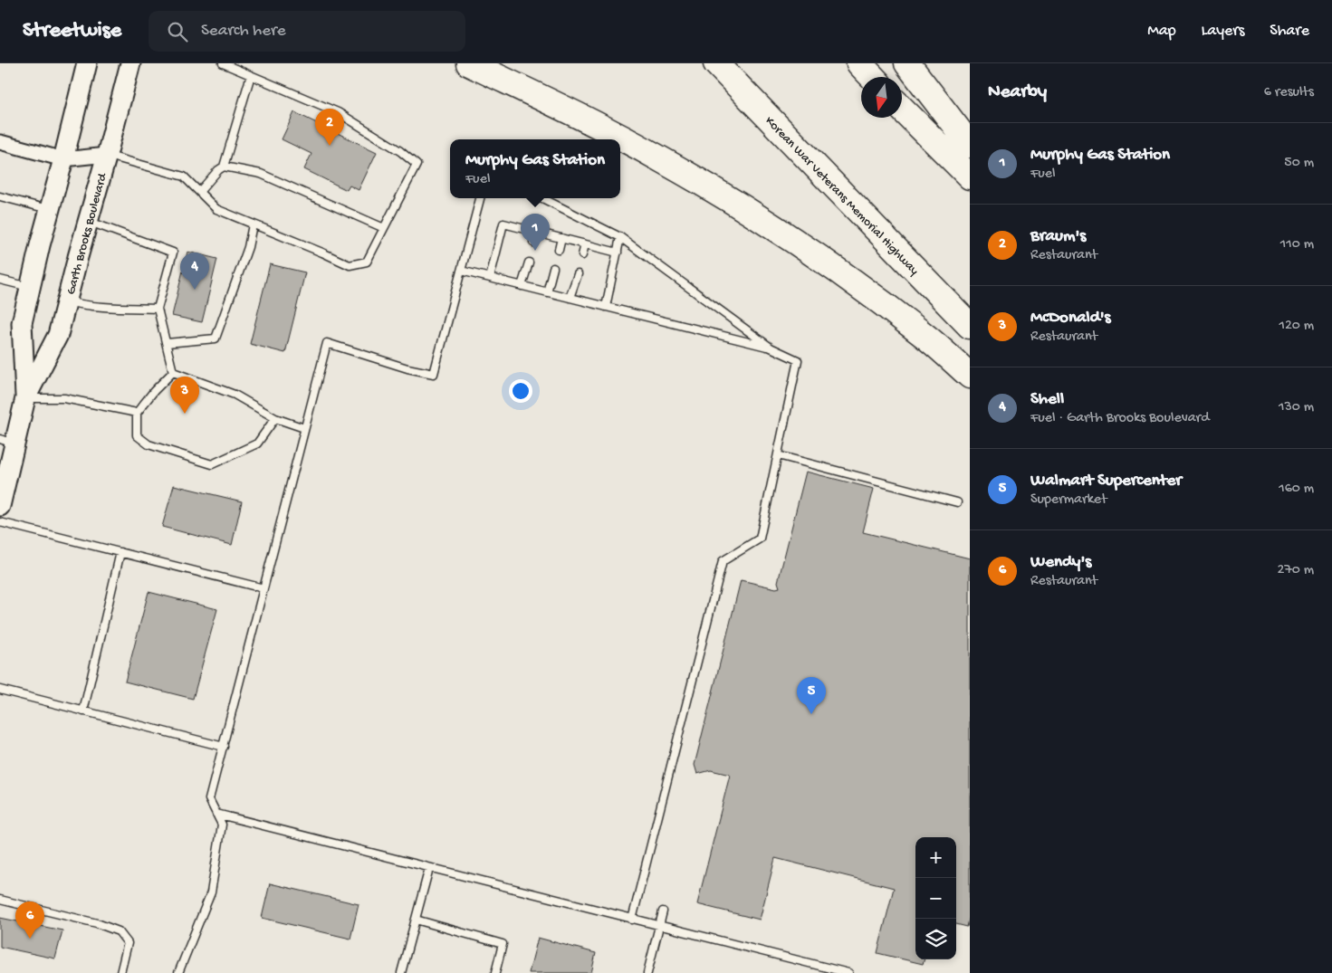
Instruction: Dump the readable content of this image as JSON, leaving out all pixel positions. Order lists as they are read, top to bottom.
{
  "streets": {
    "highway": ["Korean War Veterans Memorial Highway"],
    "street": ["Garth Brooks Boulevard"]
  },
  "north": "bottom",
  "page": {
    "header": "Streetwise",
    "search": "Search here",
    "nav": ["Map", "Layers", "Share"],
    "heading": ["Nearby", "6 results"],
    "pins": [
      "2",
      "1",
      "4",
      "3",
      "5",
      "6"
    ],
    "list": [
      {
        "mark": "1",
        "name": "Murphy Gas Station",
        "note": "Fuel",
        "value": "50 m"
      },
      {
        "mark": "2",
        "name": "Braum's",
        "note": "Restaurant",
        "value": "110 m"
      },
      {
        "mark": "3",
        "name": "McDonald's",
        "note": "Restaurant",
        "value": "120 m"
      },
      {
        "mark": "4",
        "name": "Shell",
        "note": "Fuel · Garth Brooks Boulevard",
        "value": "130 m"
      },
      {
        "mark": "5",
        "name": "Walmart Supercenter",
        "note": "Supermarket",
        "value": "160 m"
      },
      {
        "mark": "6",
        "name": "Wendy's",
        "note": "Restaurant",
        "value": "270 m"
      }
    ],
    "popup": ["Murphy Gas Station", "Fuel"],
    "map_buttons": ["+", "−"]
  }
}
